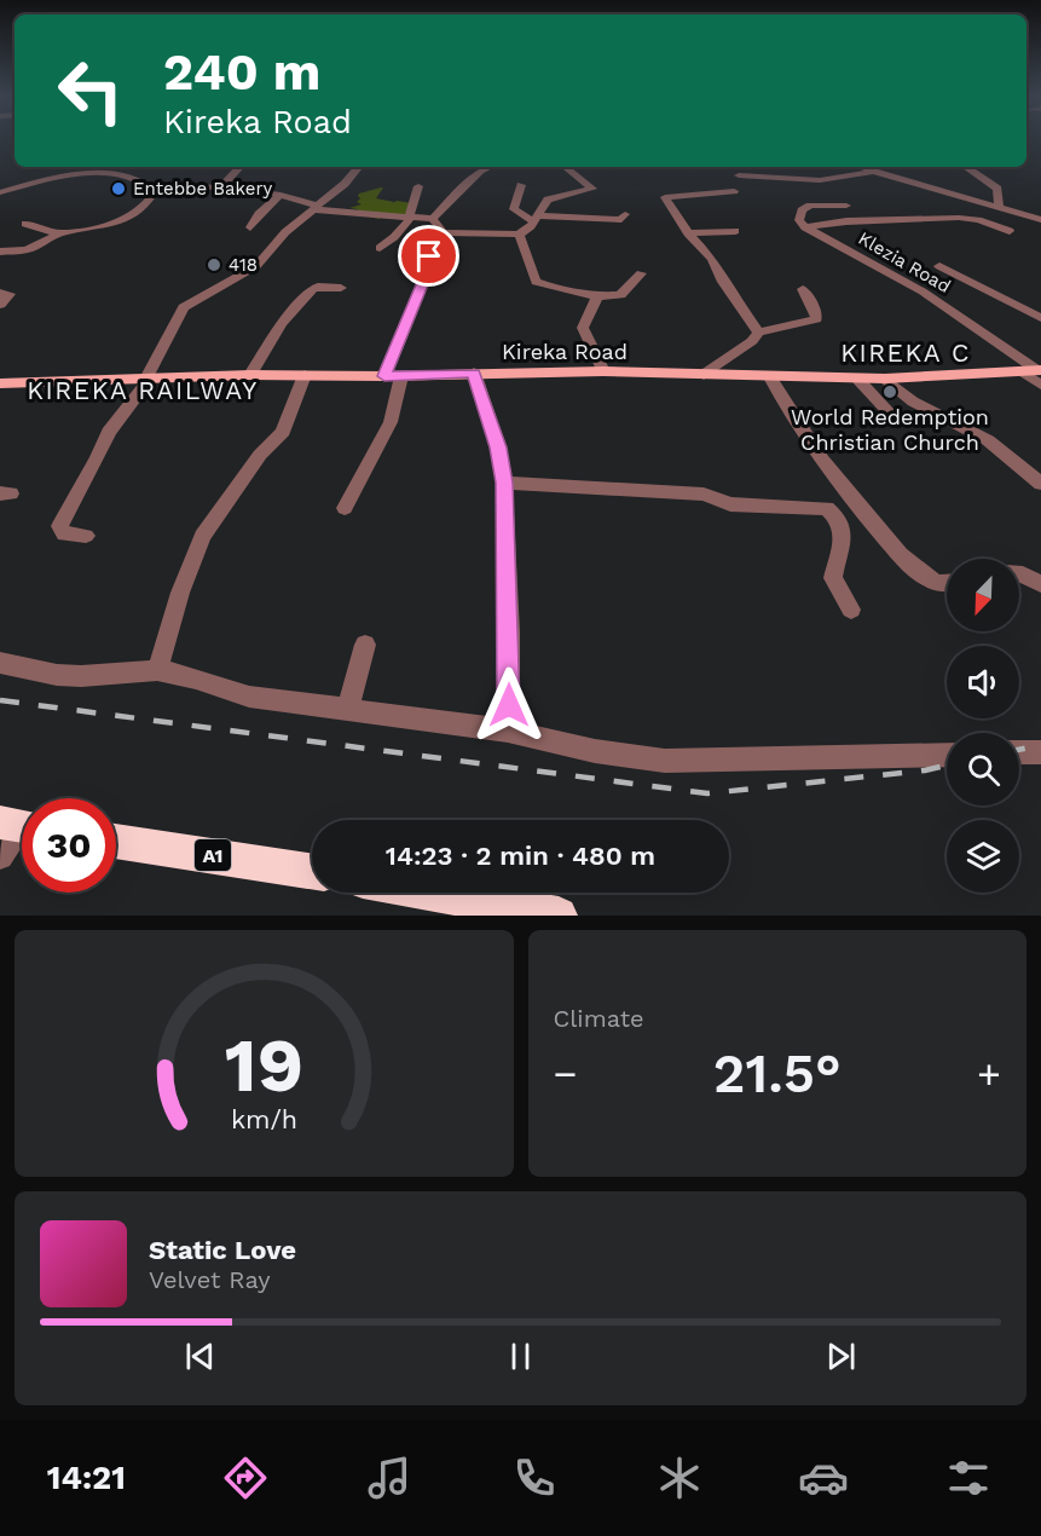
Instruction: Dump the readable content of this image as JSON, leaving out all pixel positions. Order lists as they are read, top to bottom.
{
  "streets": {
    "highway": ["A1"],
    "main road": ["Kireka Road"],
    "street": ["Klezia Road"]
  },
  "crossings": [
    ["Klezia Road", "Kireka Road"]
  ],
  "districts": ["KIREKA C", "KIREKA RAILWAY"],
  "places": ["Entebbe Bakery", "418", "World Redemption Christian Church"],
  "north": "bottom left",
  "page": {
    "turn": ["240 m", "Kireka Road"],
    "limit": "30",
    "trip": "14:23 · 2 min · 480 m",
    "tile": "Climate",
    "heat": ["−", "21.5°", "+"],
    "song": ["Static Love", "Velvet Ray"],
    "tabs": "14:21",
    "gauge": ["19", "km/h"]
  }
}
